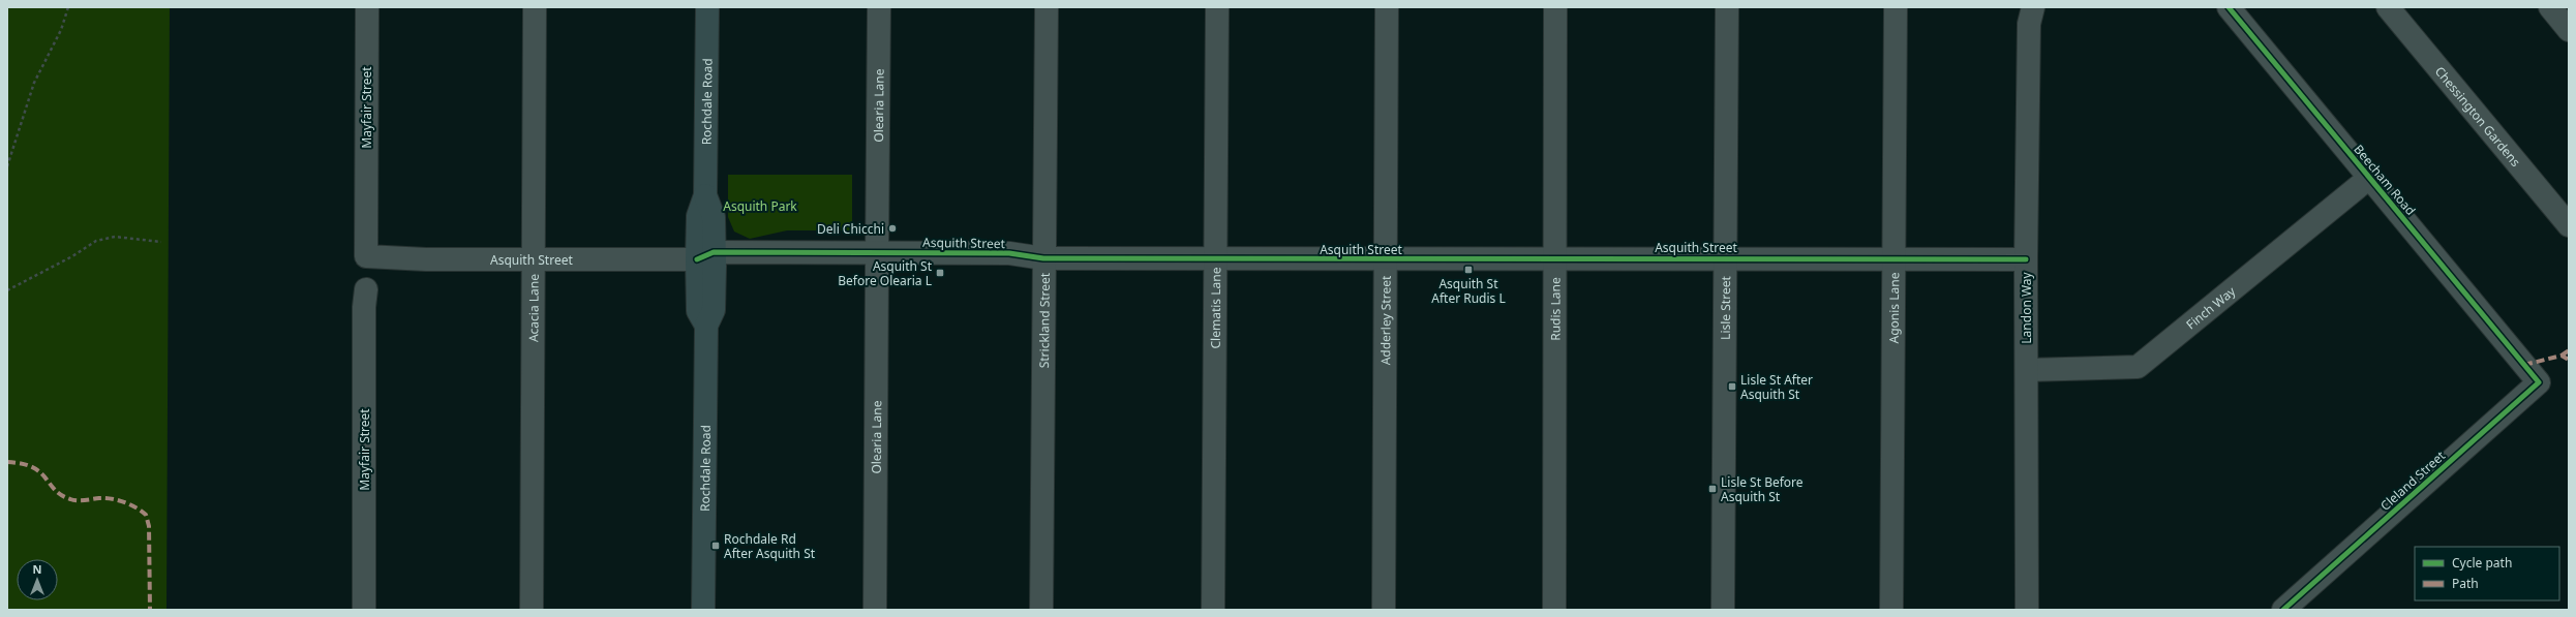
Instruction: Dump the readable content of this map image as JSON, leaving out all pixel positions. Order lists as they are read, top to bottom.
{
  "streets": {
    "main road": ["Rochdale Road"],
    "street": [
      "Olearia Lane",
      "Mayfair Street",
      "Chessington Gardens",
      "Beecham Road",
      "Asquith Street",
      "Acacia Lane",
      "Agonis Lane",
      "Landon Way",
      "Finch Way",
      "Clematis Lane",
      "Rudis Lane",
      "Lisle Street",
      "Strickland Street",
      "Adderley Street",
      "Cleland Street"
    ]
  },
  "crossings": [
    ["Rochdale Road", "Asquith Street"],
    ["Olearia Lane", "Asquith Street"],
    ["Mayfair Street", "Asquith Street"],
    ["Beecham Road", "Finch Way"],
    ["Beecham Road", "Cleland Street"],
    ["Asquith Street", "Acacia Lane"],
    ["Asquith Street", "Agonis Lane"],
    ["Asquith Street", "Landon Way"],
    ["Asquith Street", "Clematis Lane"],
    ["Asquith Street", "Rudis Lane"],
    ["Asquith Street", "Lisle Street"],
    ["Asquith Street", "Strickland Street"],
    ["Asquith Street", "Adderley Street"],
    ["Landon Way", "Finch Way"]
  ],
  "parks": ["Asquith Park"],
  "places": {
    "other": ["Deli Chicchi"],
    "transit": [
      "Asquith St After Rudis L",
      "Asquith St Before Olearia L",
      "Lisle St After Asquith St",
      "Lisle St Before Asquith St",
      "Rochdale Rd After Asquith St"
    ]
  },
  "legend": ["Cycle path", "Path"],
  "north": "top"
}
